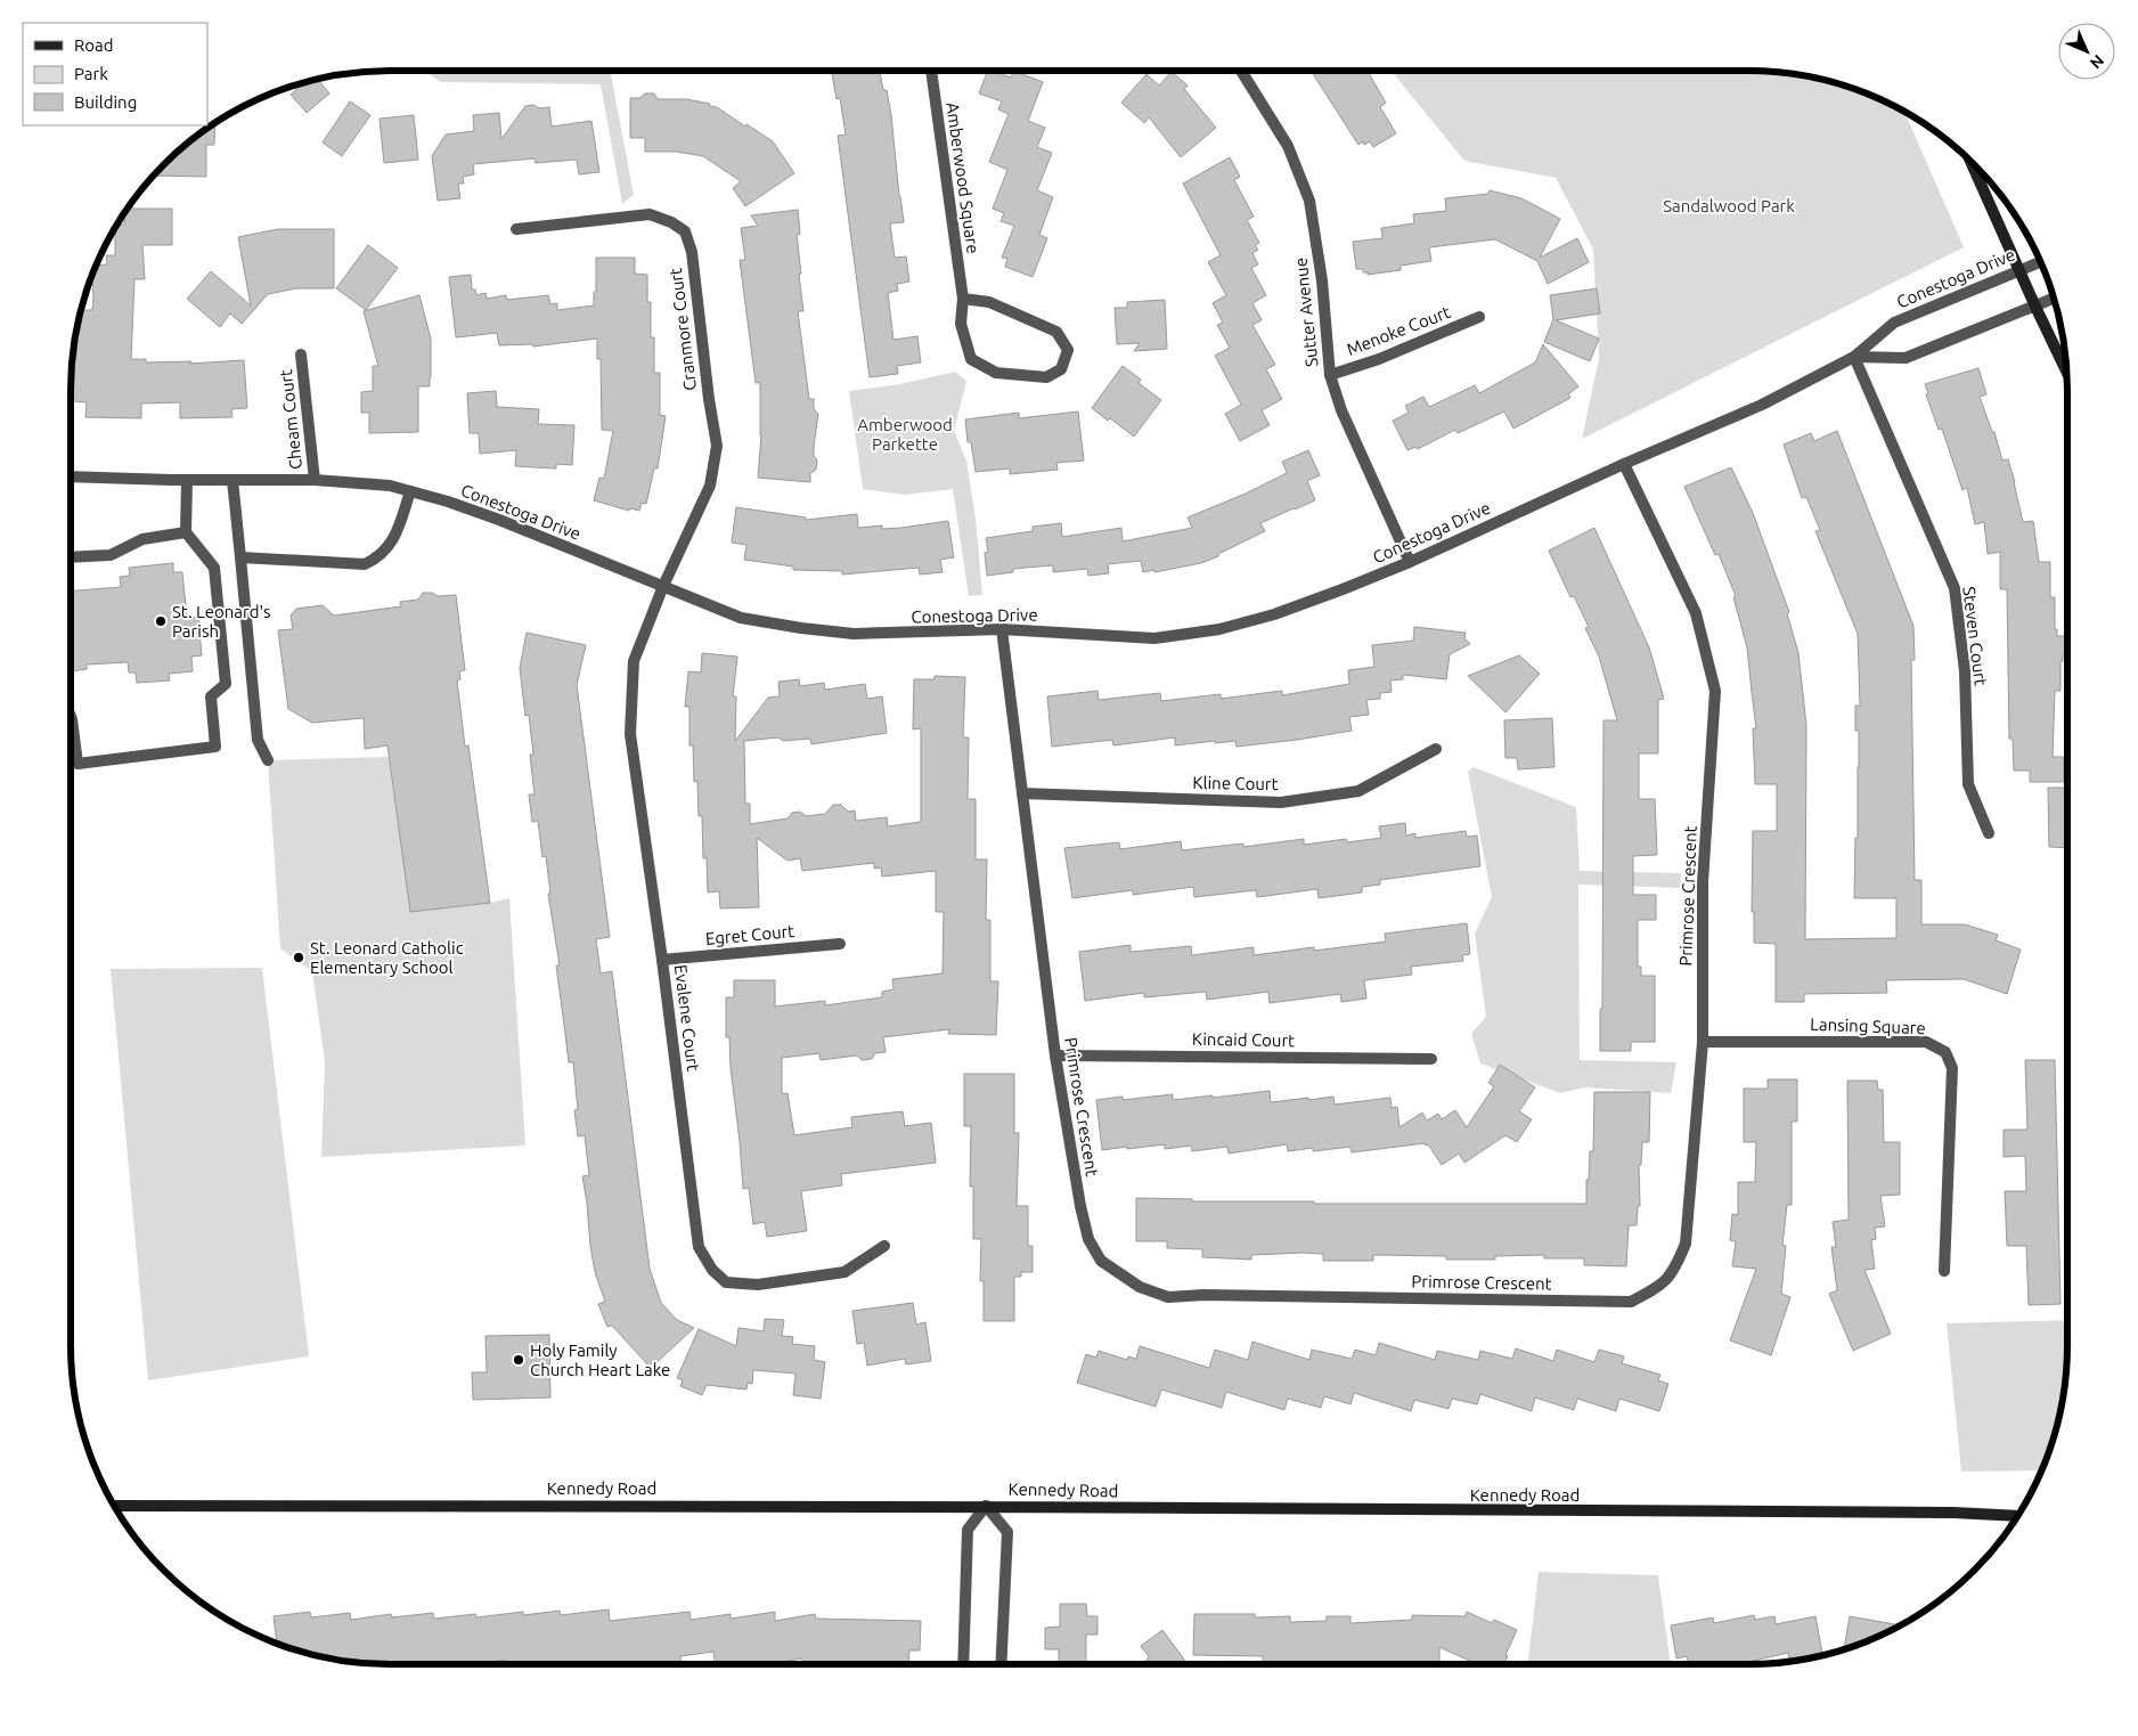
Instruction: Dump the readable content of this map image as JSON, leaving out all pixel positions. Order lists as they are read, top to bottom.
{
  "streets": {
    "main road": ["Kennedy Road"],
    "street": [
      "Amberwood Square",
      "Conestoga Drive",
      "Sutter Avenue",
      "Cranmore Court",
      "Menoke Court",
      "Cheam Court",
      "Steven Court",
      "Kline Court",
      "Primrose Crescent",
      "Egret Court",
      "Evalene Court",
      "Lansing Square",
      "Kincaid Court"
    ]
  },
  "crossings": [
    ["Conestoga Drive", "Sutter Avenue"],
    ["Conestoga Drive", "Cranmore Court"],
    ["Conestoga Drive", "Cheam Court"],
    ["Conestoga Drive", "Steven Court"],
    ["Conestoga Drive", "Primrose Crescent"],
    ["Conestoga Drive", "Evalene Court"],
    ["Sutter Avenue", "Menoke Court"],
    ["Cranmore Court", "Evalene Court"],
    ["Kline Court", "Primrose Crescent"],
    ["Primrose Crescent", "Lansing Square"],
    ["Primrose Crescent", "Kincaid Court"],
    ["Egret Court", "Evalene Court"]
  ],
  "parks": ["Sandalwood Park", "Amberwood Parkette"],
  "places": ["St. Leonard's Parish", "St. Leonard Catholic Elementary School", "Holy Family Church Heart Lake"],
  "legend": ["Road", "Park", "Building"],
  "north": "bottom right"
}
